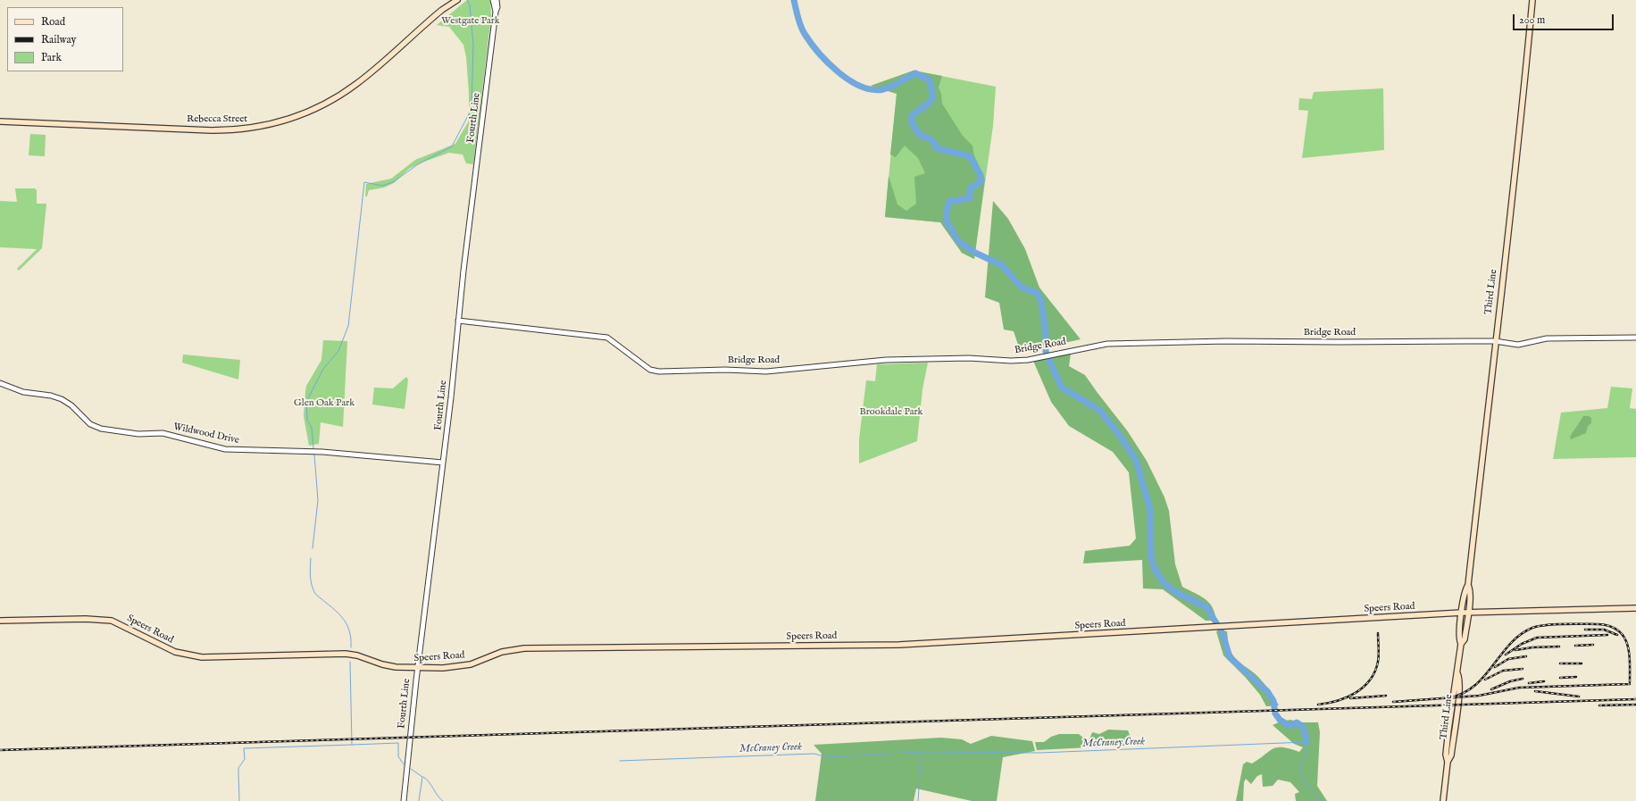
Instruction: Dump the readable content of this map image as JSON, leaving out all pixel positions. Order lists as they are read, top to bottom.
{
  "streets": {
    "main road": ["Rebecca Street", "Third Line", "Speers Road"],
    "street": ["Fourth Line", "Bridge Road", "Wildwood Drive"]
  },
  "crossings": [
    ["Fourth Line", "Bridge Road"],
    ["Fourth Line", "Wildwood Drive"],
    ["Fourth Line", "Speers Road"],
    ["Third Line", "Bridge Road"],
    ["Third Line", "Speers Road"]
  ],
  "water": ["McCraney Creek"],
  "parks": ["Westgate Park", "Glen Oak Park", "Brookdale Park"],
  "legend": ["Road", "Railway", "Park"],
  "scale_bar": "200 m"
}
